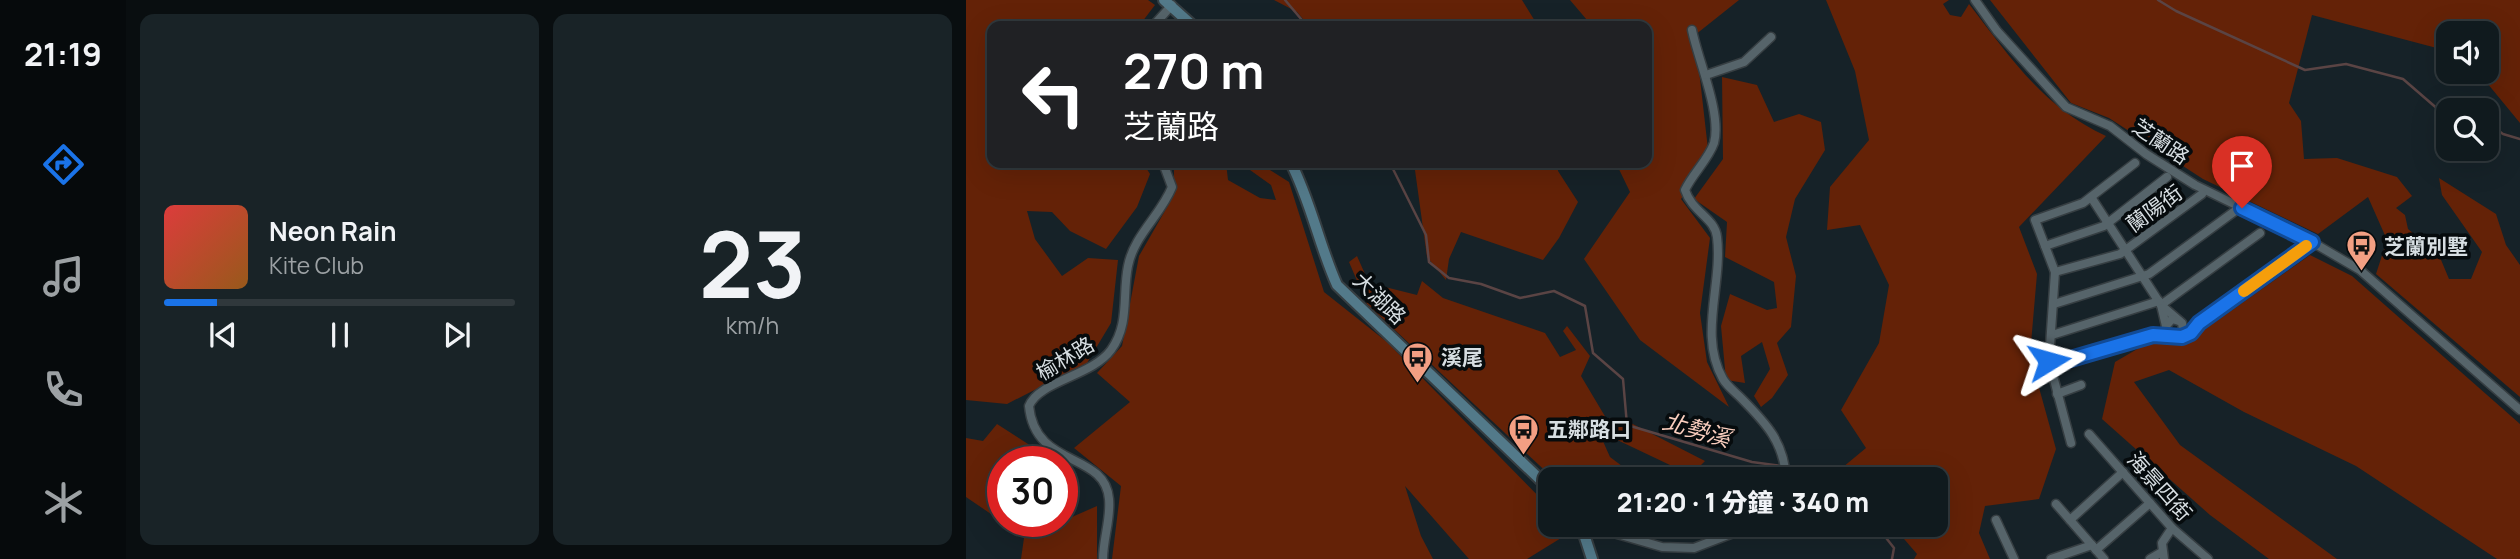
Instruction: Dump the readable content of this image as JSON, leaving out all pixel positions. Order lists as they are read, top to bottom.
{
  "streets": {
    "street": [
      "芝蘭路",
      "蘭陽街",
      "大湖路",
      "榆林路",
      "海景四街"
    ]
  },
  "water": ["北勢溪"],
  "places": {
    "bus stop": ["芝蘭別墅", "溪尾", "五鄰路口"]
  },
  "page": {
    "tabs": "21:19",
    "tile": ["23", "km/h"],
    "turn": ["270 m", "芝蘭路"],
    "song": ["Neon Rain", "Kite Club"],
    "limit": "30",
    "trip": "21:20 · 1 分鐘 · 340 m"
  }
}
